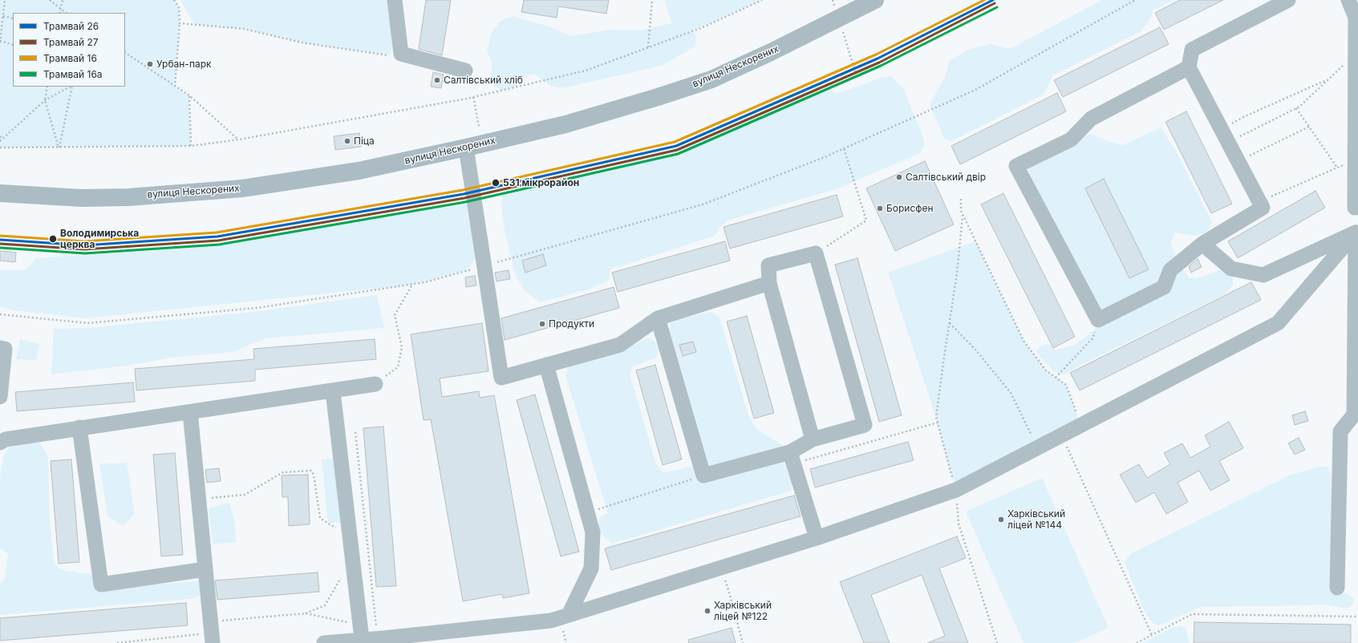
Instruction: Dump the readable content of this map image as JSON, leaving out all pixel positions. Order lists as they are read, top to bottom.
{
  "streets": {
    "main road": ["вулиця Нескорених"]
  },
  "places": [
    "Урбан-парк",
    "Салтівський хліб",
    "Піца",
    "Салтівський двір",
    "531 мікрорайон",
    "Борисфен",
    "Володимирська церква",
    "Продукти",
    "Харківський ліцей №144",
    "Харківський ліцей №122"
  ],
  "lines": [
    "tram line 26",
    "tram line 16",
    "tram line 27",
    "tram line 16a"
  ],
  "legend": [
    "Трамвай 26",
    "Трамвай 27",
    "Трамвай 16",
    "Трамвай 16a"
  ]
}
